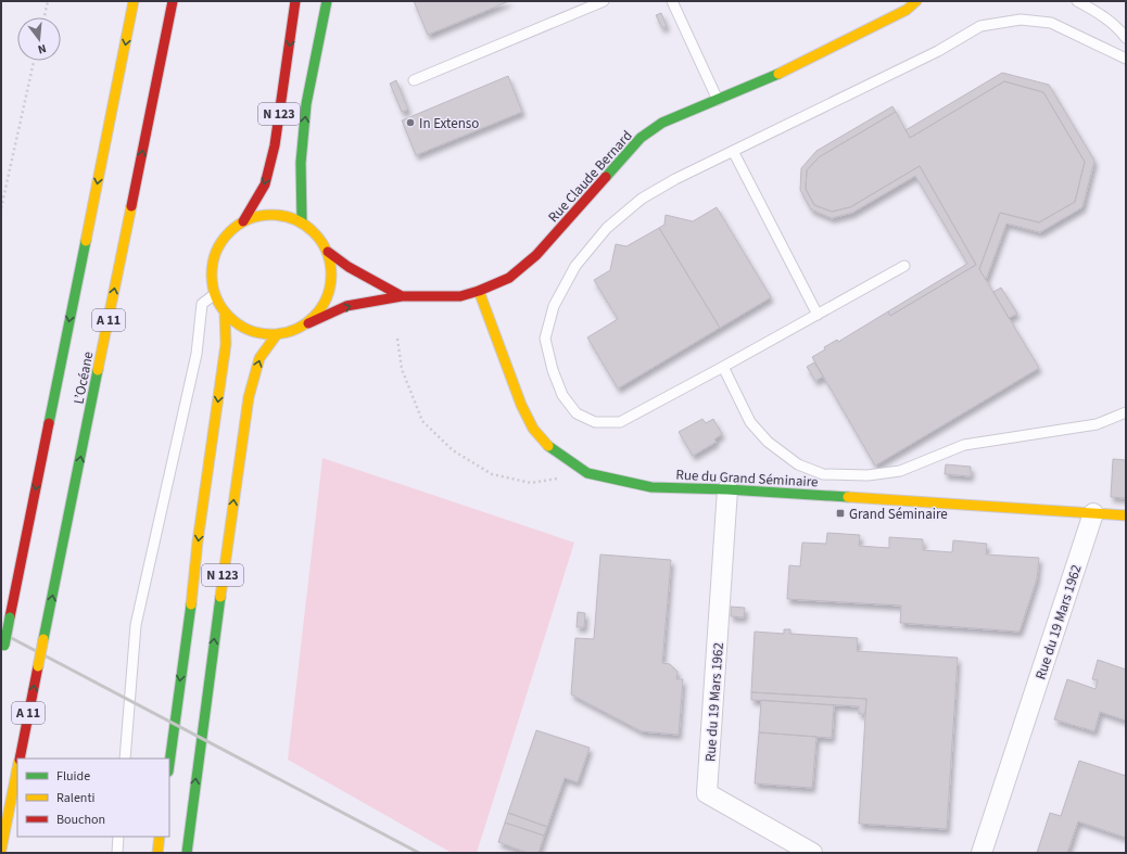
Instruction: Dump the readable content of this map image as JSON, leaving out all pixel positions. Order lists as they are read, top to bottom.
{
  "streets": {
    "main road": [
      "N 123",
      "Rue Claude Bernard",
      "A 11",
      "L’Océane",
      "Rue du Grand Séminaire"
    ],
    "street": ["Rue du 19 Mars 1962"]
  },
  "crossings": [
    ["N 123", "Rue Claude Bernard"],
    ["Rue Claude Bernard", "Rue du Grand Séminaire"],
    ["Rue du Grand Séminaire", "Rue du 19 Mars 1962"]
  ],
  "places": {
    "other": ["In Extenso"],
    "transit": ["Grand Séminaire"]
  },
  "legend": ["Fluide", "Ralenti", "Bouchon"],
  "north": "bottom"
}
